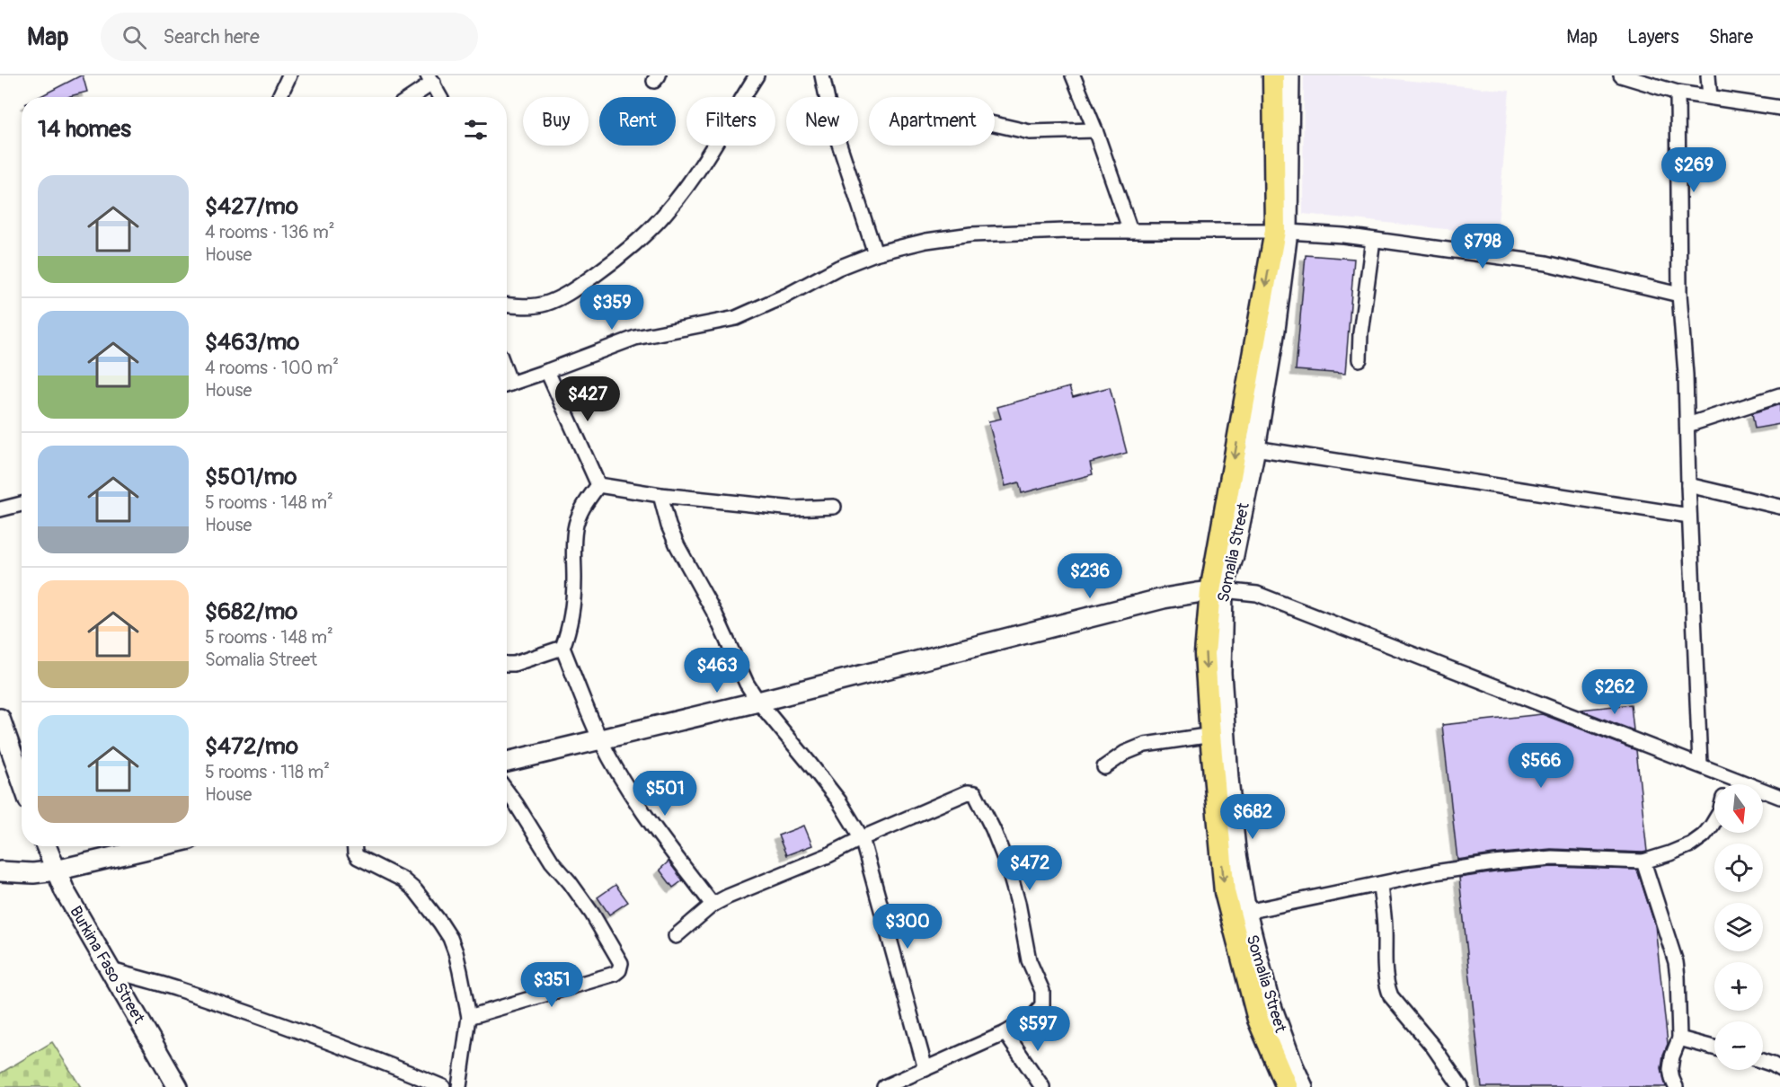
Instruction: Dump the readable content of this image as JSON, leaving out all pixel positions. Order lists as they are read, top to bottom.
{
  "streets": {
    "main road": ["Somalia Street", "Burkina Faso Street"]
  },
  "north": "bottom",
  "page": {
    "header": "Map",
    "search": "Search here",
    "nav": ["Map", "Layers", "Share"],
    "chip": [
      "Buy",
      "Rent",
      "Filters",
      "New",
      "Apartment"
    ],
    "heading": "14 homes",
    "price": [
      "$269",
      "$798",
      "$359",
      "$427",
      "$236",
      "$463",
      "$262",
      "$566",
      "$501",
      "$682",
      "$472",
      "$300",
      "$351",
      "$597"
    ],
    "list": [
      {
        "name": "$427/mo",
        "note": "4 rooms · 136 m² · House"
      },
      {
        "name": "$463/mo",
        "note": "4 rooms · 100 m² · House"
      },
      {
        "name": "$501/mo",
        "note": "5 rooms · 148 m² · House"
      },
      {
        "name": "$682/mo",
        "note": "5 rooms · 148 m² · Somalia Street"
      },
      {
        "name": "$472/mo",
        "note": "5 rooms · 118 m² · House"
      }
    ],
    "map_buttons": ["+", "−"]
  }
}
